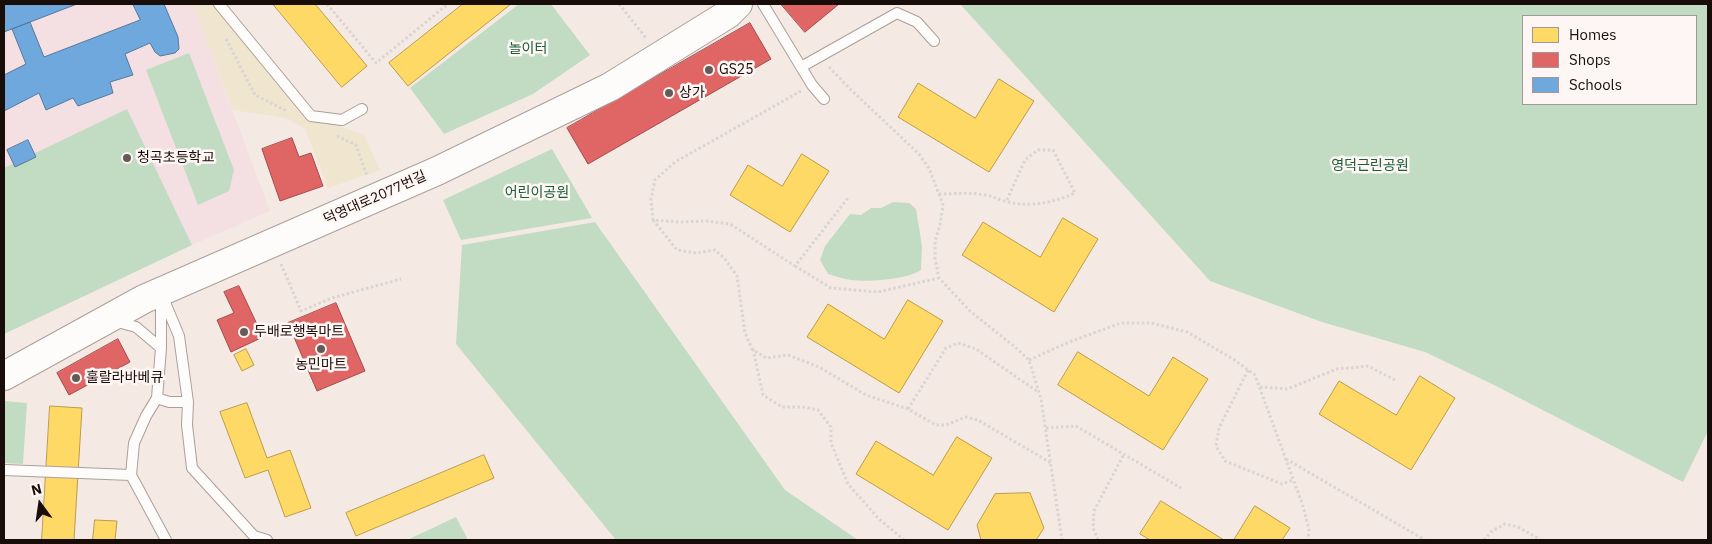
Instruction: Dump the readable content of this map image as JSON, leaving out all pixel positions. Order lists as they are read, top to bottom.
{
  "streets": {
    "street": ["덕영대로2077번길"]
  },
  "parks": ["놀이터", "영덕근린공원", "어린이공원"],
  "places": [
    "GS25",
    "상가",
    "청곡초등학교",
    "두배로행복마트",
    "농민마트",
    "훌랄라바베큐"
  ],
  "legend": ["Homes", "Shops", "Schools"],
  "north": "top"
}
